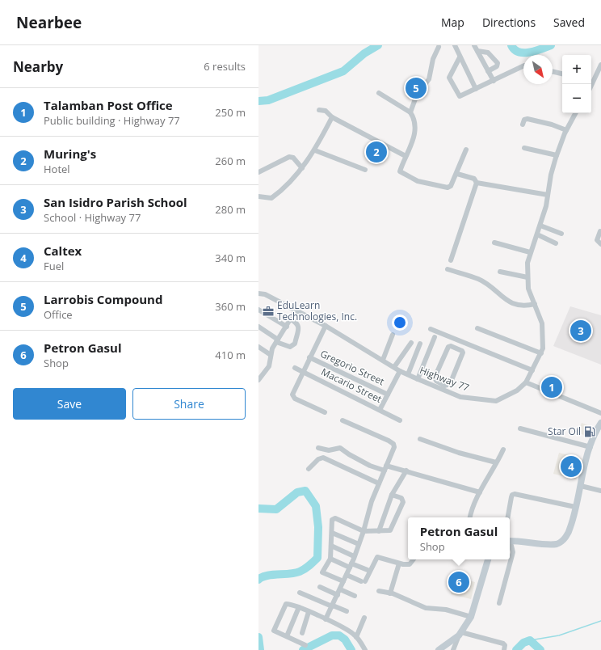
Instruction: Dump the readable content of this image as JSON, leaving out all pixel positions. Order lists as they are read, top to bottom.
{
  "streets": {
    "street": ["Gregorio Street", "Highway 77", "Macario Street"]
  },
  "places": {
    "office": ["EduLearn Technologies, Inc."],
    "fuel station": ["Star Oil"]
  },
  "north": "bottom right",
  "page": {
    "header": "Nearbee",
    "nav": ["Map", "Directions", "Saved"],
    "heading": ["Nearby", "6 results"],
    "map_buttons": ["+", "−"],
    "pins": [
      "5",
      "2",
      "3",
      "1",
      "4",
      "6"
    ],
    "list": [
      {
        "mark": "1",
        "name": "Talamban Post Office",
        "note": "Public building · Highway 77",
        "value": "250 m"
      },
      {
        "mark": "2",
        "name": "Muring's",
        "note": "Hotel",
        "value": "260 m"
      },
      {
        "mark": "3",
        "name": "San Isidro Parish School",
        "note": "School · Highway 77",
        "value": "280 m"
      },
      {
        "mark": "4",
        "name": "Caltex",
        "note": "Fuel",
        "value": "340 m"
      },
      {
        "mark": "5",
        "name": "Larrobis Compound",
        "note": "Office",
        "value": "360 m"
      },
      {
        "mark": "6",
        "name": "Petron Gasul",
        "note": "Shop",
        "value": "410 m"
      }
    ],
    "buttons": ["Save", "Share"],
    "popup": ["Petron Gasul", "Shop"]
  }
}
